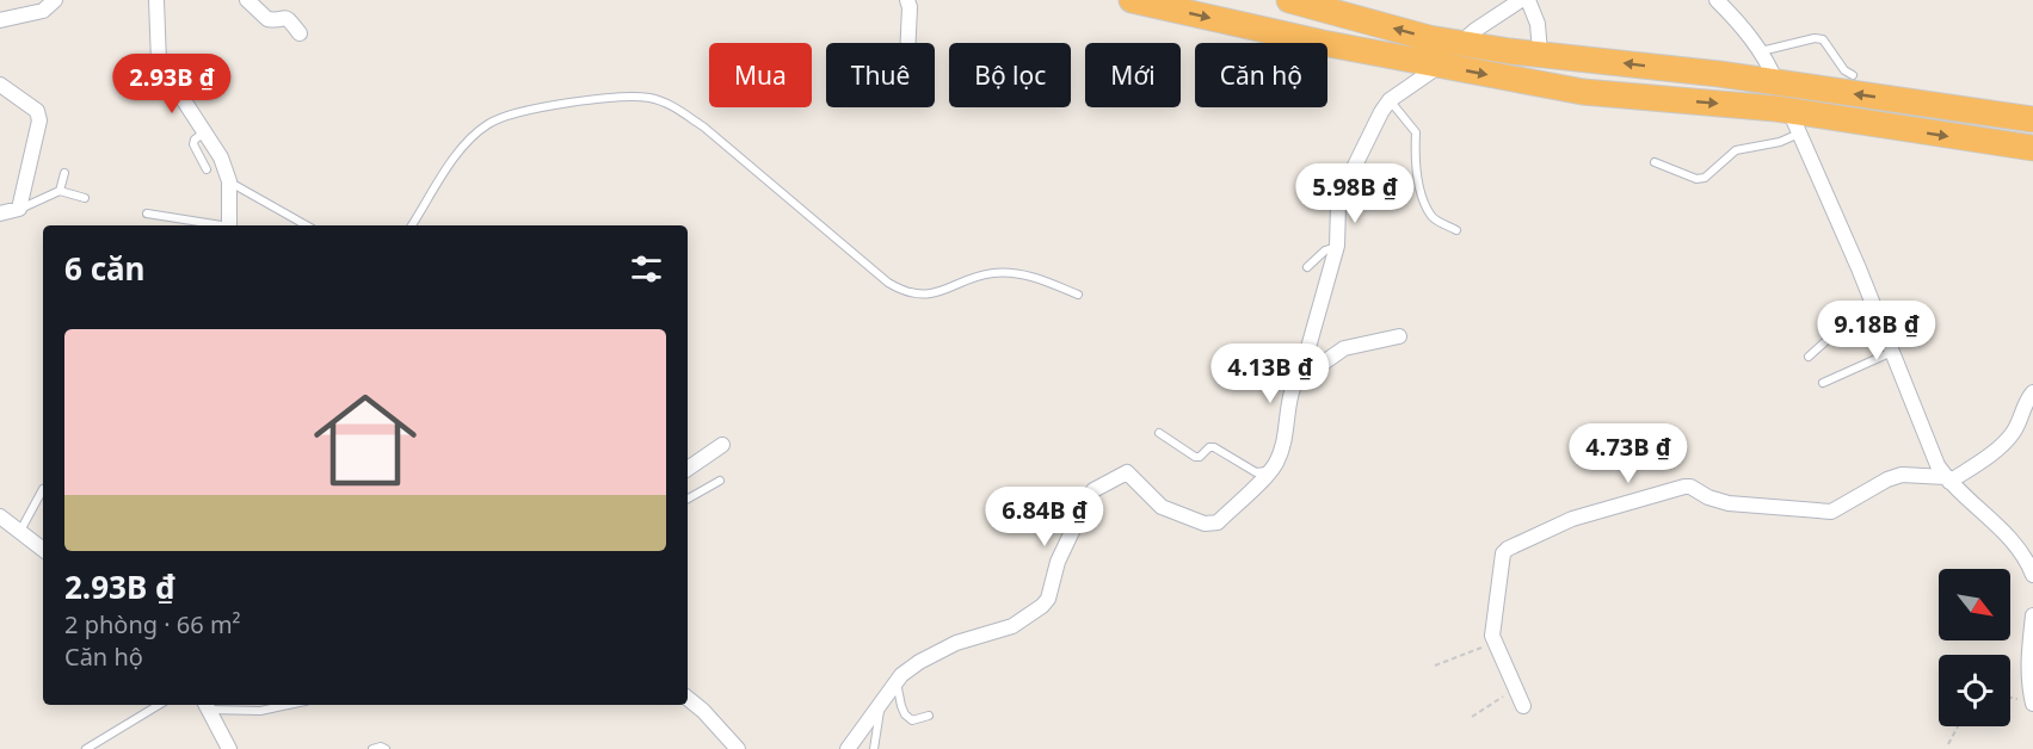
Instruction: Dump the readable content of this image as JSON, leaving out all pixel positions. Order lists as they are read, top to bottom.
{
  "north": "bottom right",
  "page": {
    "chip": [
      "Mua",
      "Thuê",
      "Bộ lọc",
      "Mới",
      "Căn hộ"
    ],
    "price": [
      "2.93B ₫",
      "5.98B ₫",
      "9.18B ₫",
      "4.13B ₫",
      "4.73B ₫",
      "6.84B ₫"
    ],
    "heading": "6 căn",
    "list": [
      {
        "name": "2.93B ₫",
        "note": "2 phòng · 66 m² · Căn hộ"
      }
    ]
  }
}
